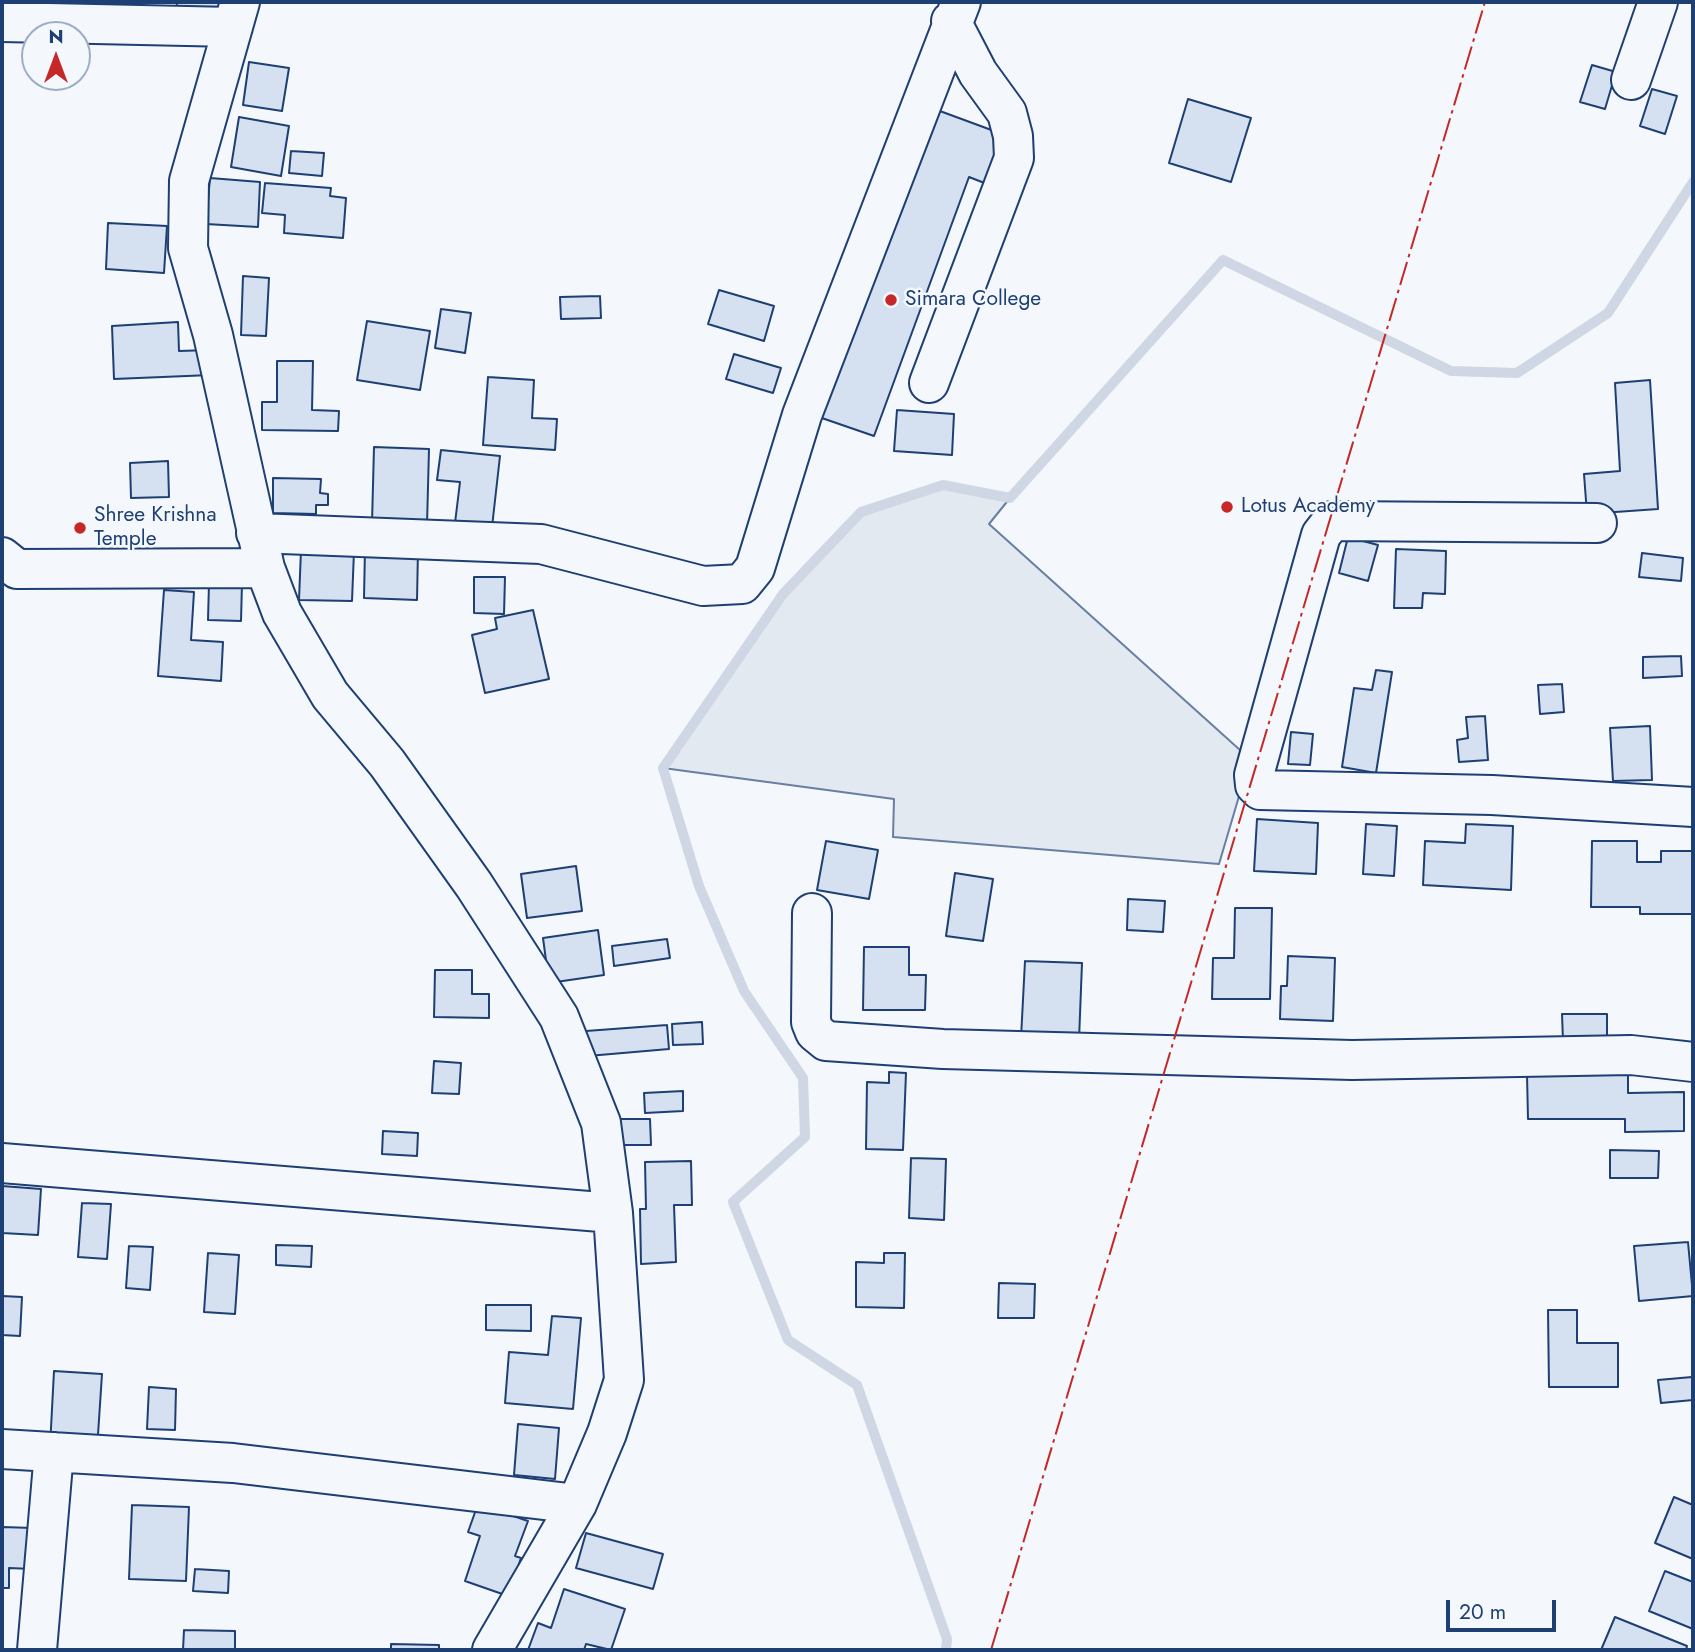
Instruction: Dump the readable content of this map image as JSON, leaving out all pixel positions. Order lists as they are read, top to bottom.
{
  "places": ["Simara College", "Lotus Academy", "Shree Krishna Temple"],
  "scale_bar": "20 m",
  "north": "top"
}
